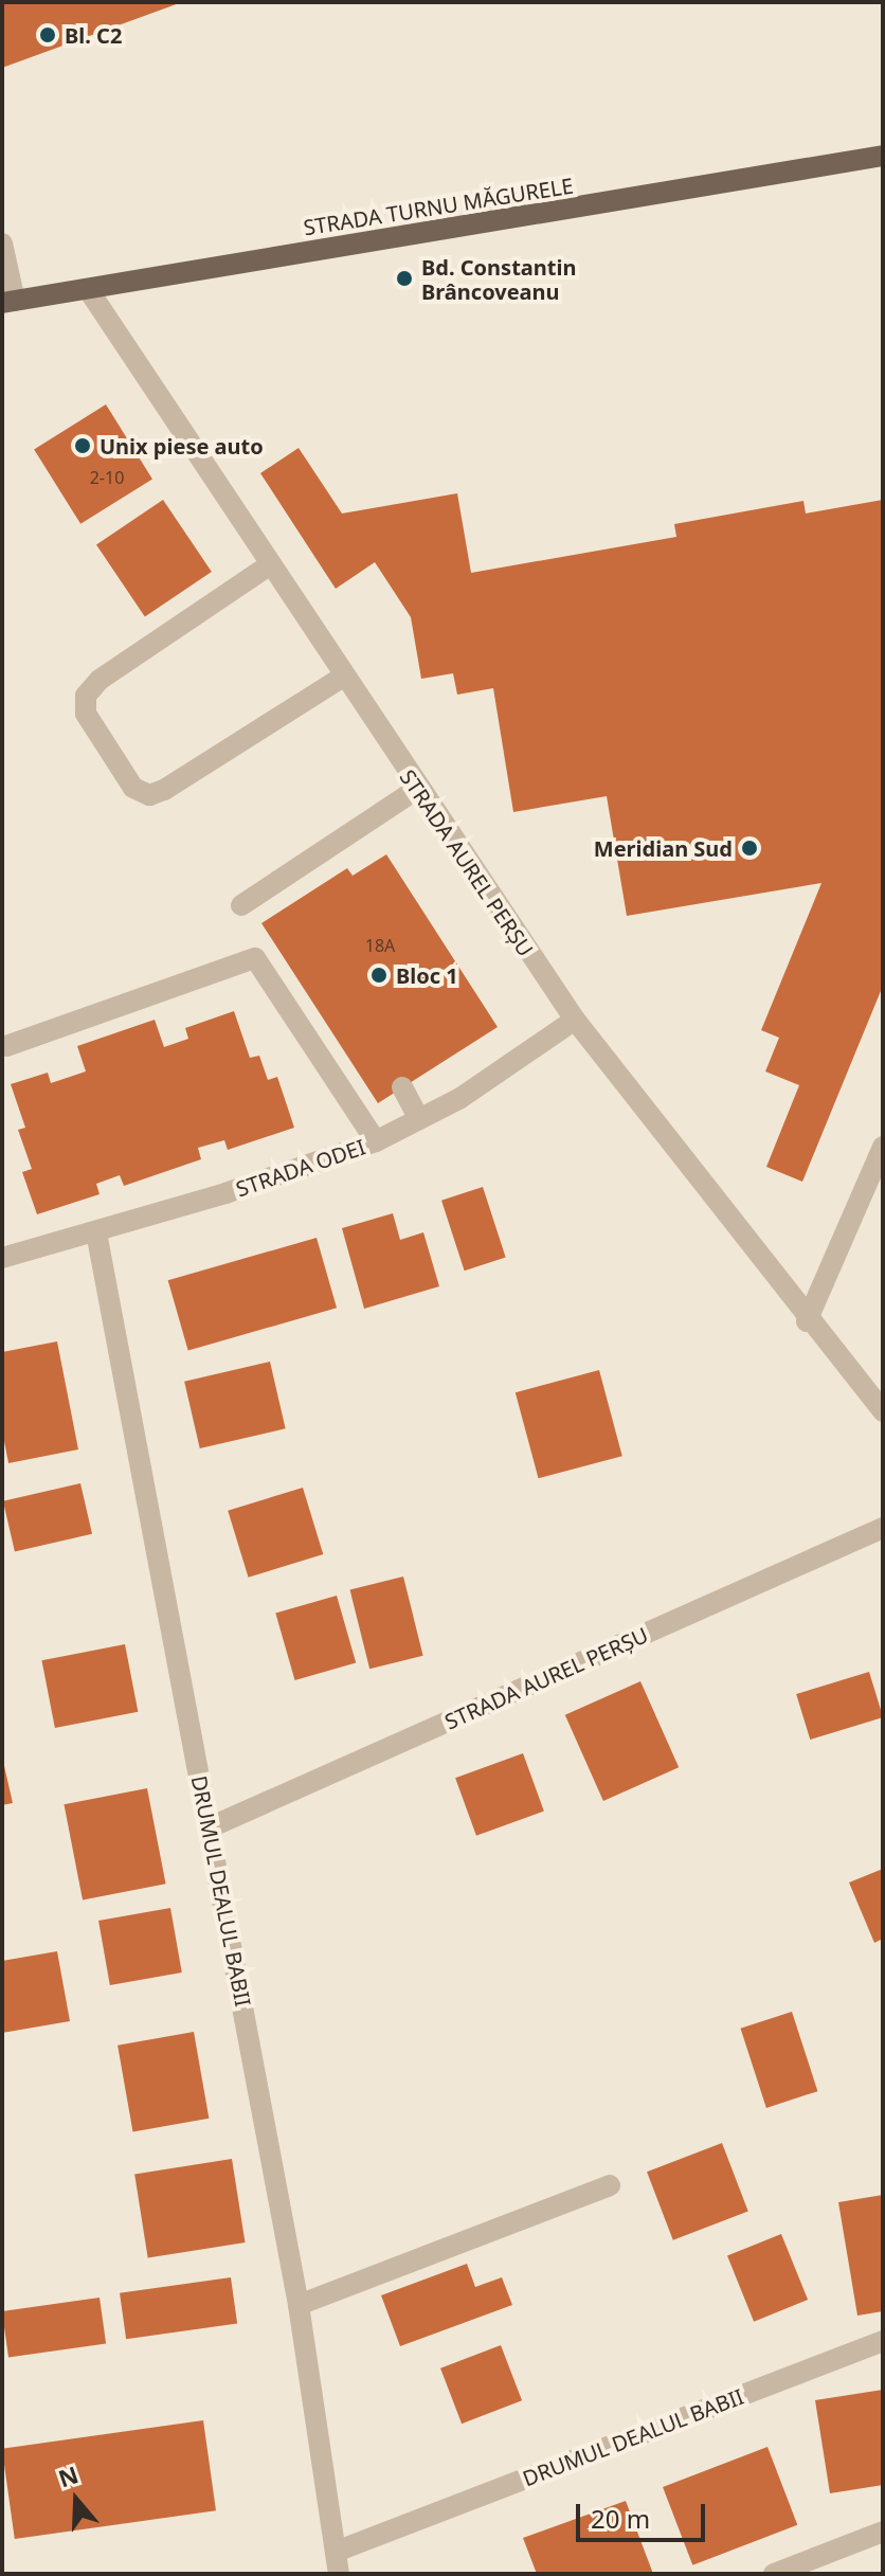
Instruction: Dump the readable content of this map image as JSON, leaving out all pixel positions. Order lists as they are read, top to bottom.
{
  "streets": {
    "main road": ["STRADA TURNU MĂGURELE"],
    "street": ["STRADA AUREL PERȘU", "STRADA ODEI", "DRUMUL DEALUL BABII"]
  },
  "crossings": [
    ["STRADA TURNU MĂGURELE", "STRADA AUREL PERȘU"],
    ["STRADA AUREL PERȘU", "STRADA ODEI"],
    ["STRADA AUREL PERȘU", "DRUMUL DEALUL BABII"],
    ["STRADA ODEI", "DRUMUL DEALUL BABII"]
  ],
  "places": [
    "Bl. C2",
    "Bd. Constantin Brâncoveanu",
    "Unix piese auto",
    "Meridian Sud",
    "Bloc 1"
  ],
  "house_numbers": ["2-10", "18A"],
  "scale_bar": "20 m",
  "north": "top"
}
